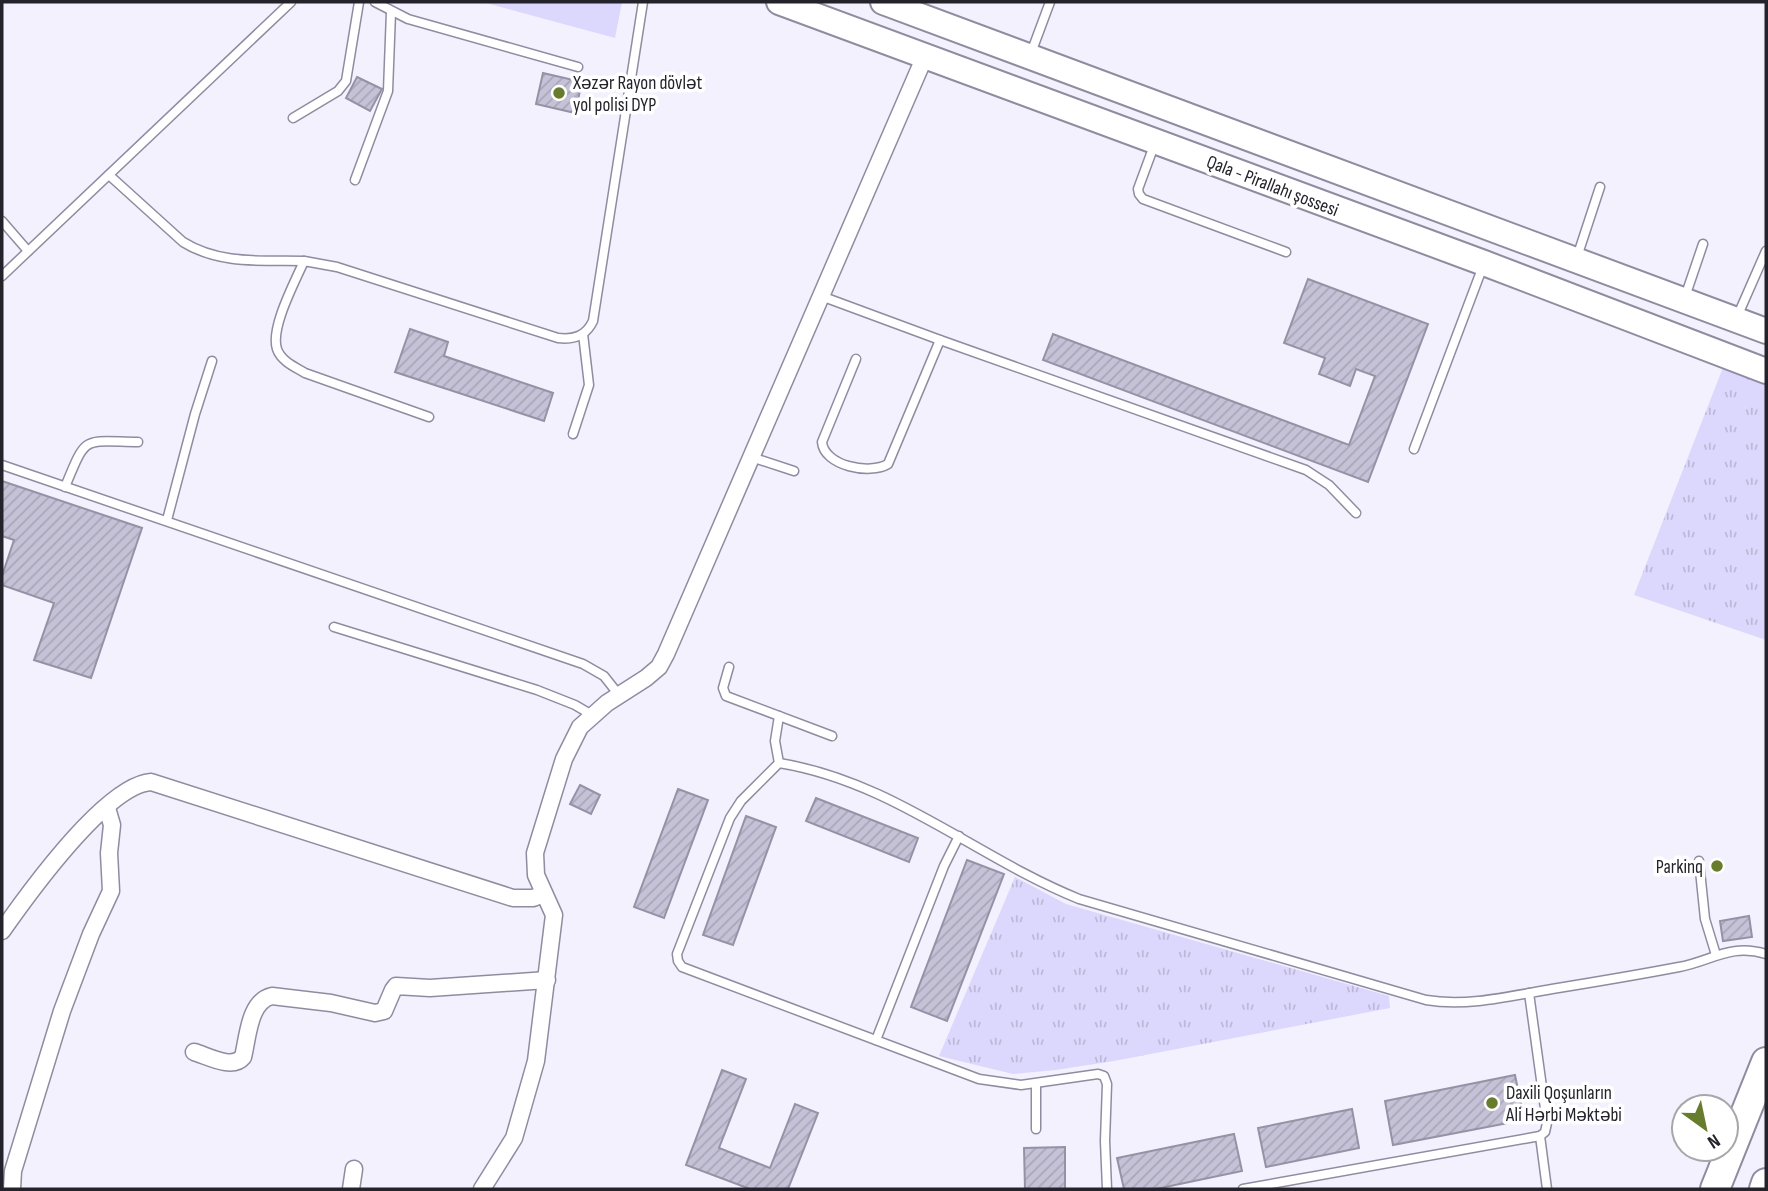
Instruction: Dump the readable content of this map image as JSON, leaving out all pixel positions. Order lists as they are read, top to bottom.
{
  "streets": {
    "main road": ["Qala - Pirallahı şossesi"]
  },
  "places": ["Xəzər Rayon dövlət yol polisi DYP", "Parkinq", "Daxili Qoşunların Ali Hərbi Məktəbi"],
  "north": "bottom right"
}
